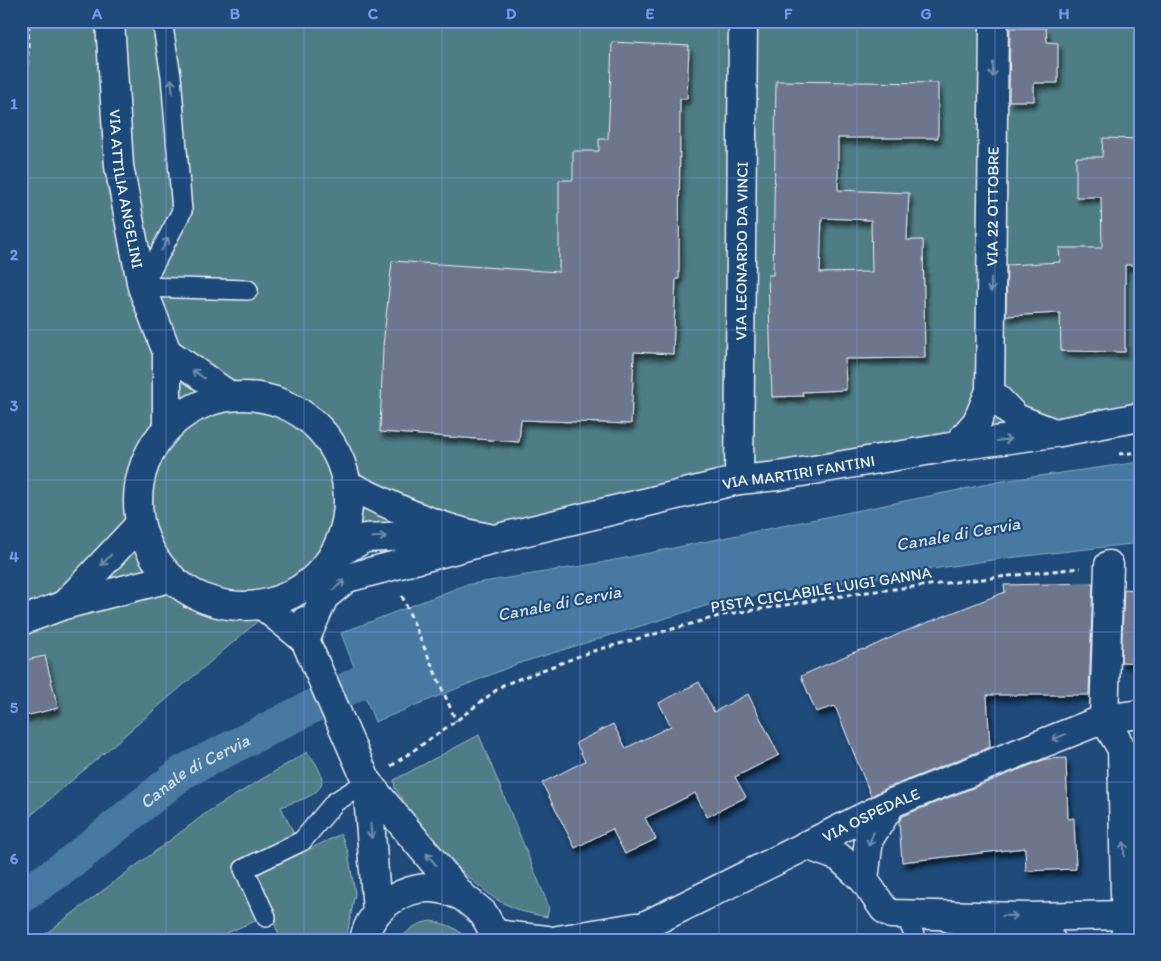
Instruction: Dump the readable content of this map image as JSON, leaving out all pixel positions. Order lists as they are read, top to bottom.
{
  "streets": {
    "street": [
      "VIA ATTILIA ANGELINI",
      "VIA 22 OTTOBRE",
      "VIA LEONARDO DA VINCI",
      "VIA MARTIRI FANTINI",
      "VIA OSPEDALE"
    ],
    "path": ["PISTA CICLABILE LUIGI GANNA"]
  },
  "crossings": [
    ["VIA 22 OTTOBRE", "VIA MARTIRI FANTINI"],
    ["VIA LEONARDO DA VINCI", "VIA MARTIRI FANTINI"]
  ],
  "one_way": ["VIA 22 OTTOBRE"],
  "water": ["Canale di Cervia"],
  "grid": {
    "columns": [
      "A",
      "B",
      "C",
      "D",
      "E",
      "F",
      "G",
      "H"
    ],
    "rows": [
      "1",
      "2",
      "3",
      "4",
      "5",
      "6"
    ]
  }
}
